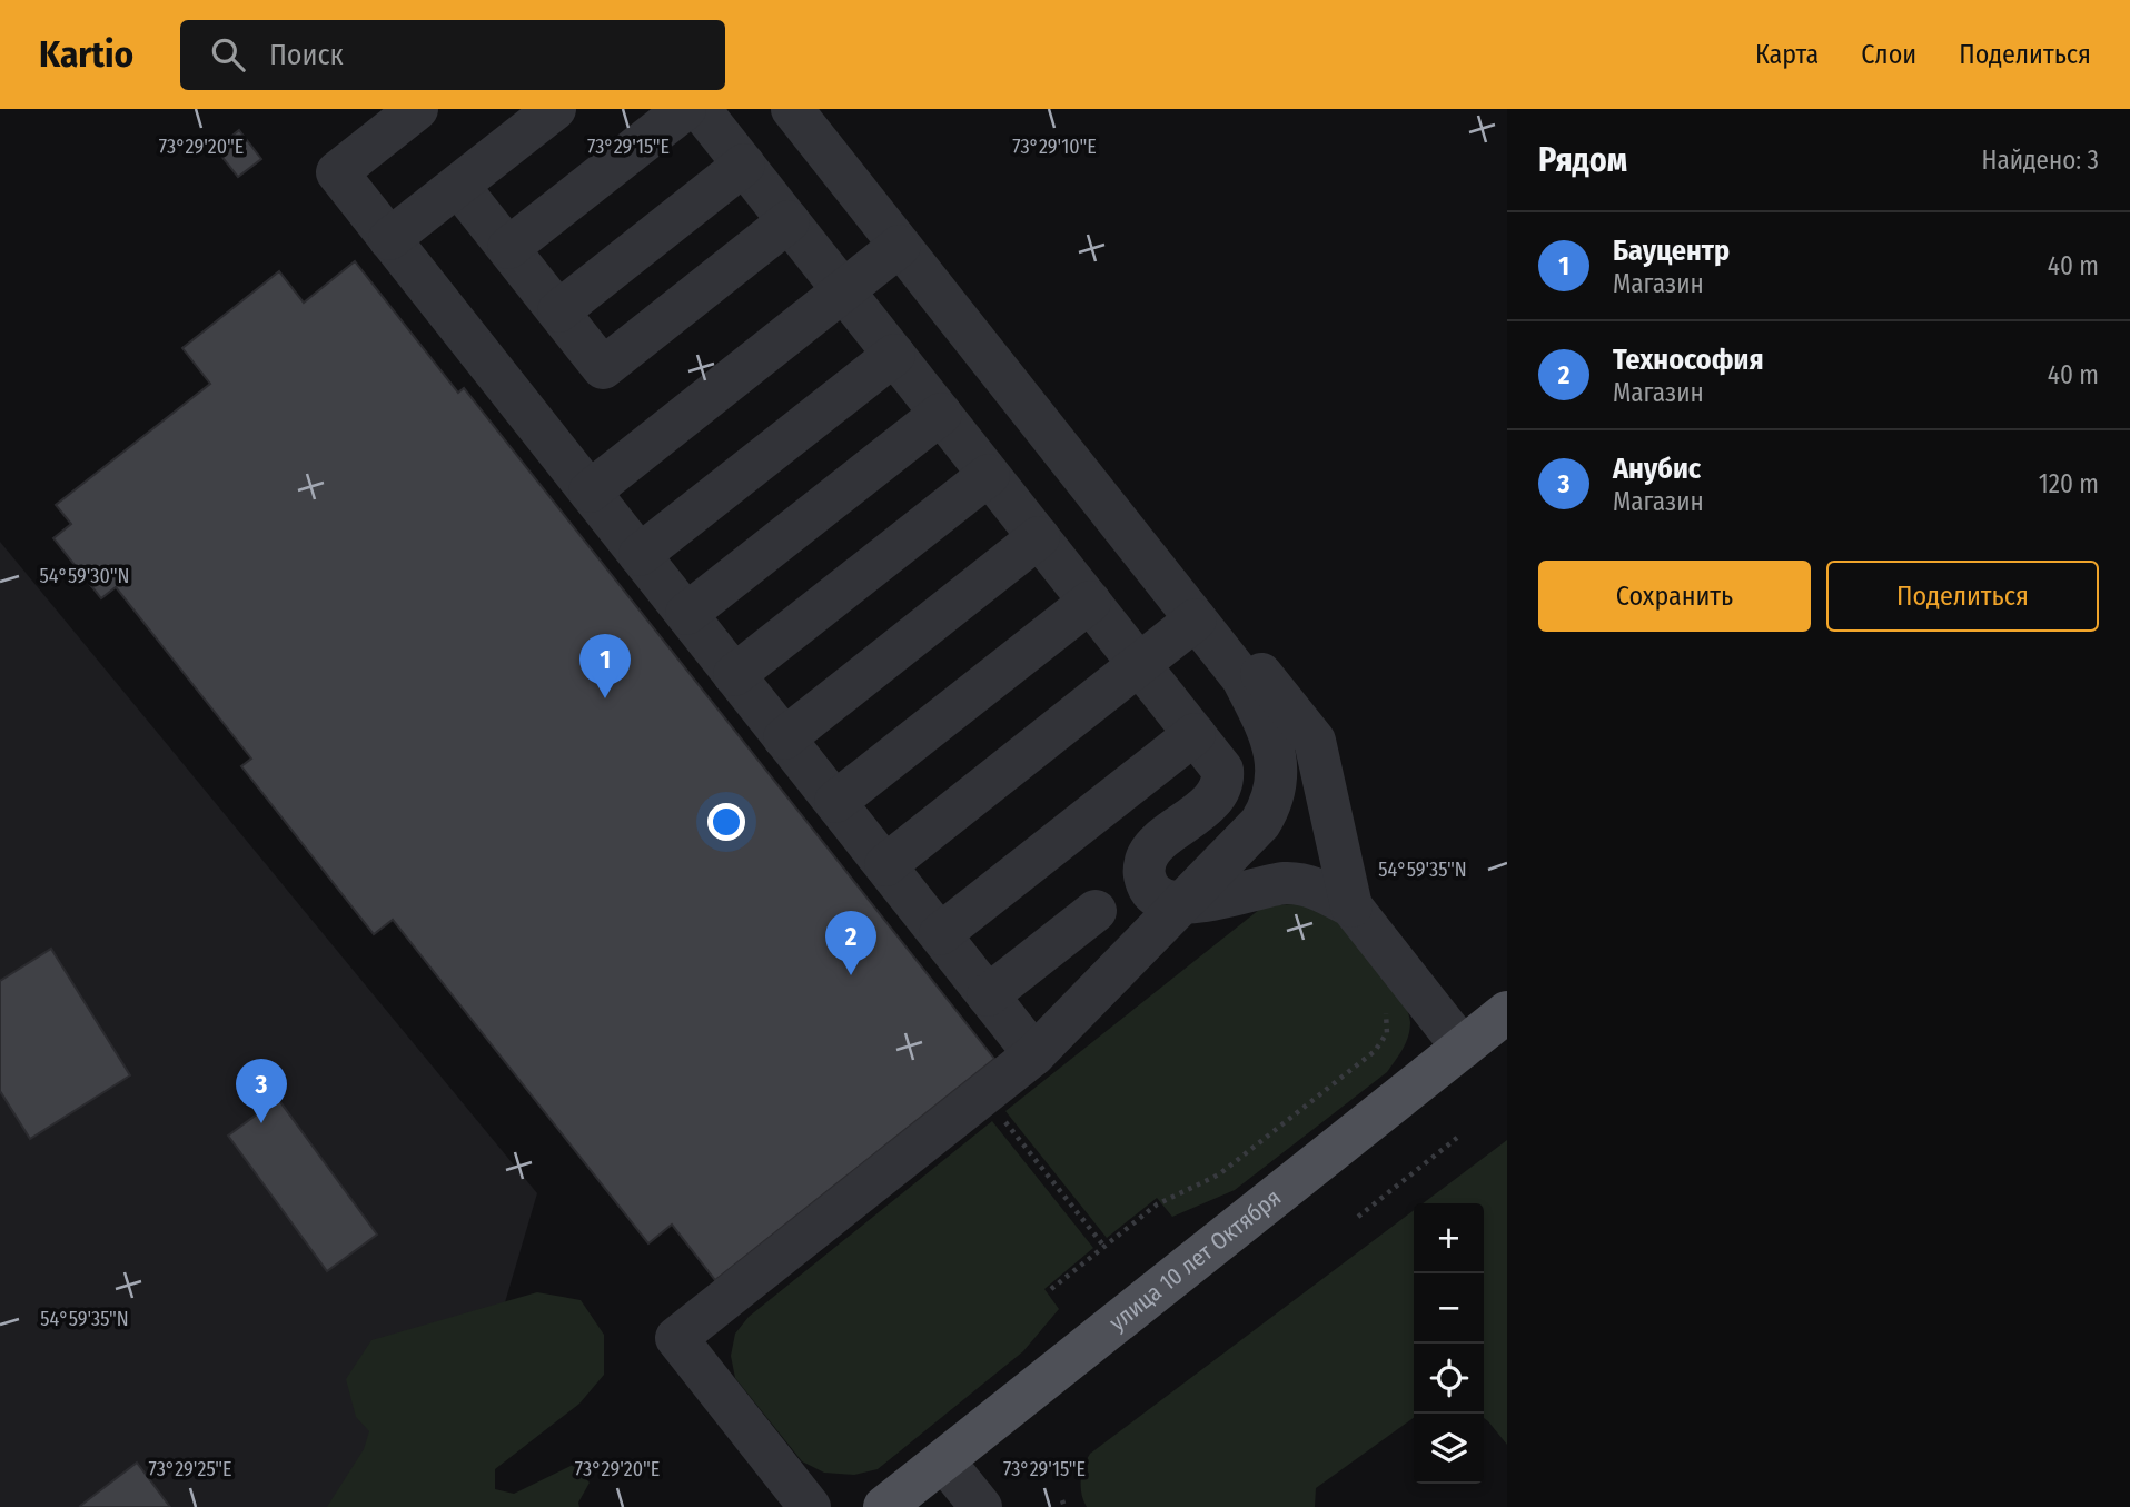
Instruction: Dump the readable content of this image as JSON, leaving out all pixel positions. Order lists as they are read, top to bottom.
{
  "streets": {
    "main road": ["улица 10 лет Октября"]
  },
  "page": {
    "header": "Kartio",
    "search": "Поиск",
    "nav": ["Карта", "Слои", "Поделиться"],
    "heading": ["Рядом", "Найдено: 3"],
    "list": [
      {
        "mark": "1",
        "name": "Бауцентр",
        "note": "Магазин",
        "value": "40 m"
      },
      {
        "mark": "2",
        "name": "Технософия",
        "note": "Магазин",
        "value": "40 m"
      },
      {
        "mark": "3",
        "name": "Анубис",
        "note": "Магазин",
        "value": "120 m"
      }
    ],
    "buttons": ["Сохранить", "Поделиться"],
    "pins": ["1", "2", "3"],
    "map_buttons": ["+", "−"]
  },
  "coordinates": [
    "73°29'20\"E",
    "73°29'15\"E",
    "73°29'10\"E",
    "54°59'30\"N",
    "54°59'35\"N",
    "73°29'25\"E"
  ]
}
